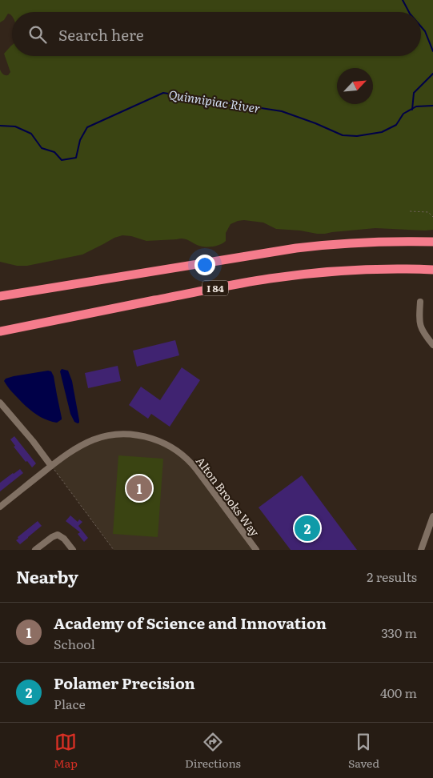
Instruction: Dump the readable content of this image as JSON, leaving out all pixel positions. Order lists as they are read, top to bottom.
{
  "streets": {
    "highway": ["I 84"],
    "street": ["Alton Brooks Way"]
  },
  "water": ["Quinnipiac River"],
  "north": "top right",
  "page": {
    "search": "Search here",
    "pins": ["1", "2"],
    "heading": ["Nearby", "2 results"],
    "list": [
      {
        "mark": "1",
        "name": "Academy of Science and Innovation",
        "note": "School",
        "value": "330 m"
      },
      {
        "mark": "2",
        "name": "Polamer Precision",
        "note": "Place",
        "value": "400 m"
      }
    ],
    "nav": ["Map", "Directions", "Saved"]
  }
}
